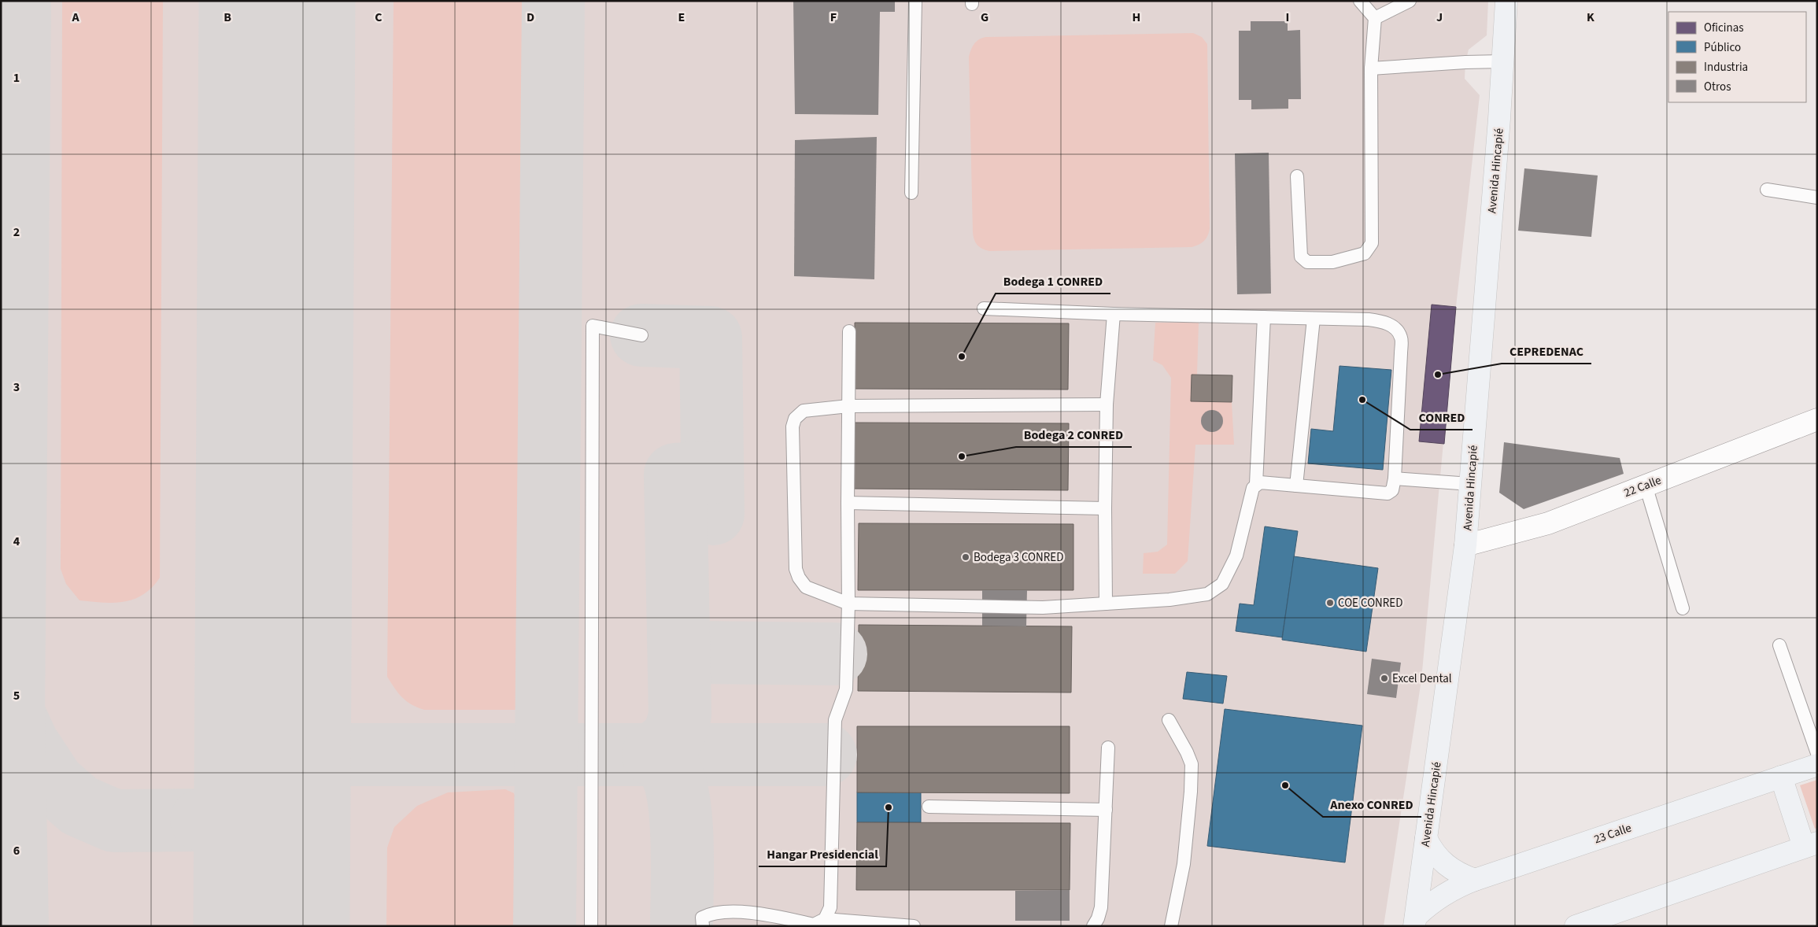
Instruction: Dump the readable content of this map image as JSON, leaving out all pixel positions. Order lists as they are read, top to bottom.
{
  "streets": {
    "main road": ["Avenida Hincapié", "23 Calle"],
    "street": ["22 Calle"]
  },
  "crossings": [
    ["Avenida Hincapié", "22 Calle"],
    ["Avenida Hincapié", "23 Calle"]
  ],
  "places": [
    "Bodega 1 CONRED",
    "CEPREDENAC",
    "CONRED",
    "Bodega 2 CONRED",
    "Bodega 3 CONRED",
    "COE CONRED",
    "Excel Dental",
    "Anexo CONRED",
    "Hangar Presidencial"
  ],
  "legend": [
    "Oficinas",
    "Público",
    "Industria",
    "Otros"
  ],
  "grid": {
    "columns": [
      "A",
      "B",
      "C",
      "D",
      "E",
      "F",
      "G",
      "H",
      "I",
      "J",
      "K"
    ],
    "rows": [
      "1",
      "2",
      "3",
      "4",
      "5",
      "6"
    ]
  }
}
